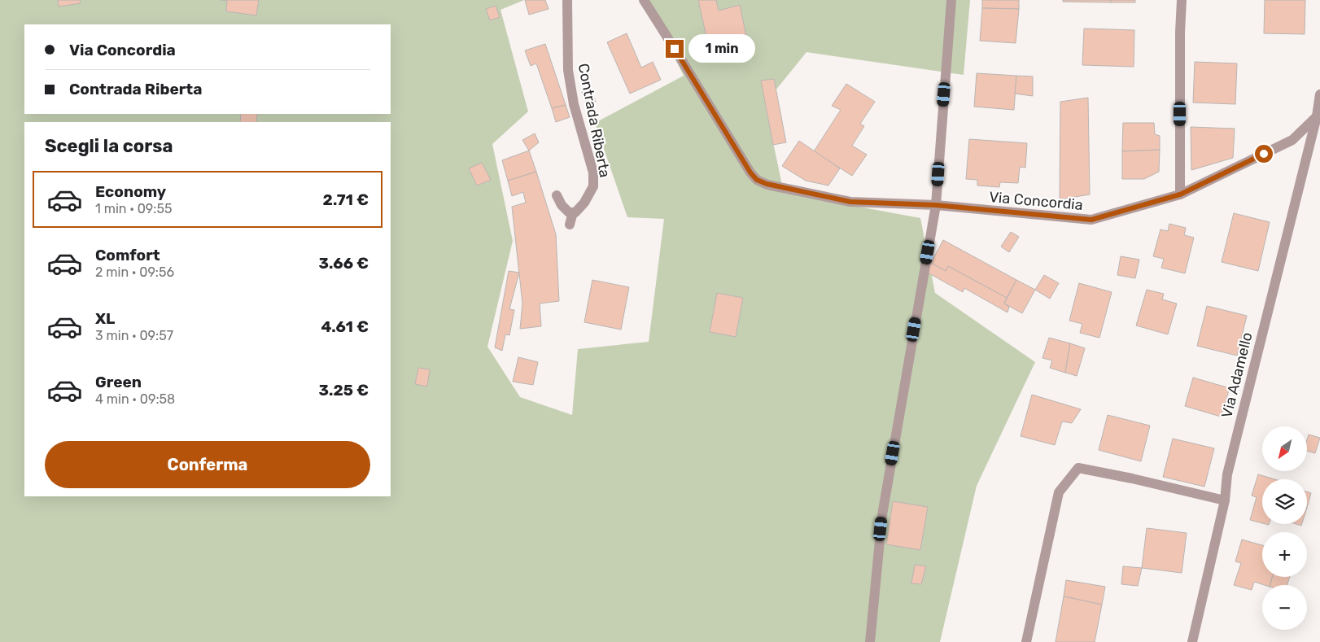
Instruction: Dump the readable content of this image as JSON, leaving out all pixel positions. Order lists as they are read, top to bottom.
{
  "streets": {
    "street": ["Contrada Riberta", "Via Concordia", "Via Adamello"]
  },
  "crossings": [
    ["Via Concordia", "Via Adamello"]
  ],
  "north": "bottom left",
  "page": {
    "banner": ["Via Concordia", "Contrada Riberta"],
    "bubble": "1 min",
    "heading": "Scegli la corsa",
    "list": [
      {
        "name": "Economy",
        "note": "1 min · 09:55",
        "value": "2.71 €"
      },
      {
        "name": "Comfort",
        "note": "2 min · 09:56",
        "value": "3.66 €"
      },
      {
        "name": "XL",
        "note": "3 min · 09:57",
        "value": "4.61 €"
      },
      {
        "name": "Green",
        "note": "4 min · 09:58",
        "value": "3.25 €"
      }
    ],
    "map_buttons": ["+", "−"],
    "buttons": "Conferma"
  }
}
